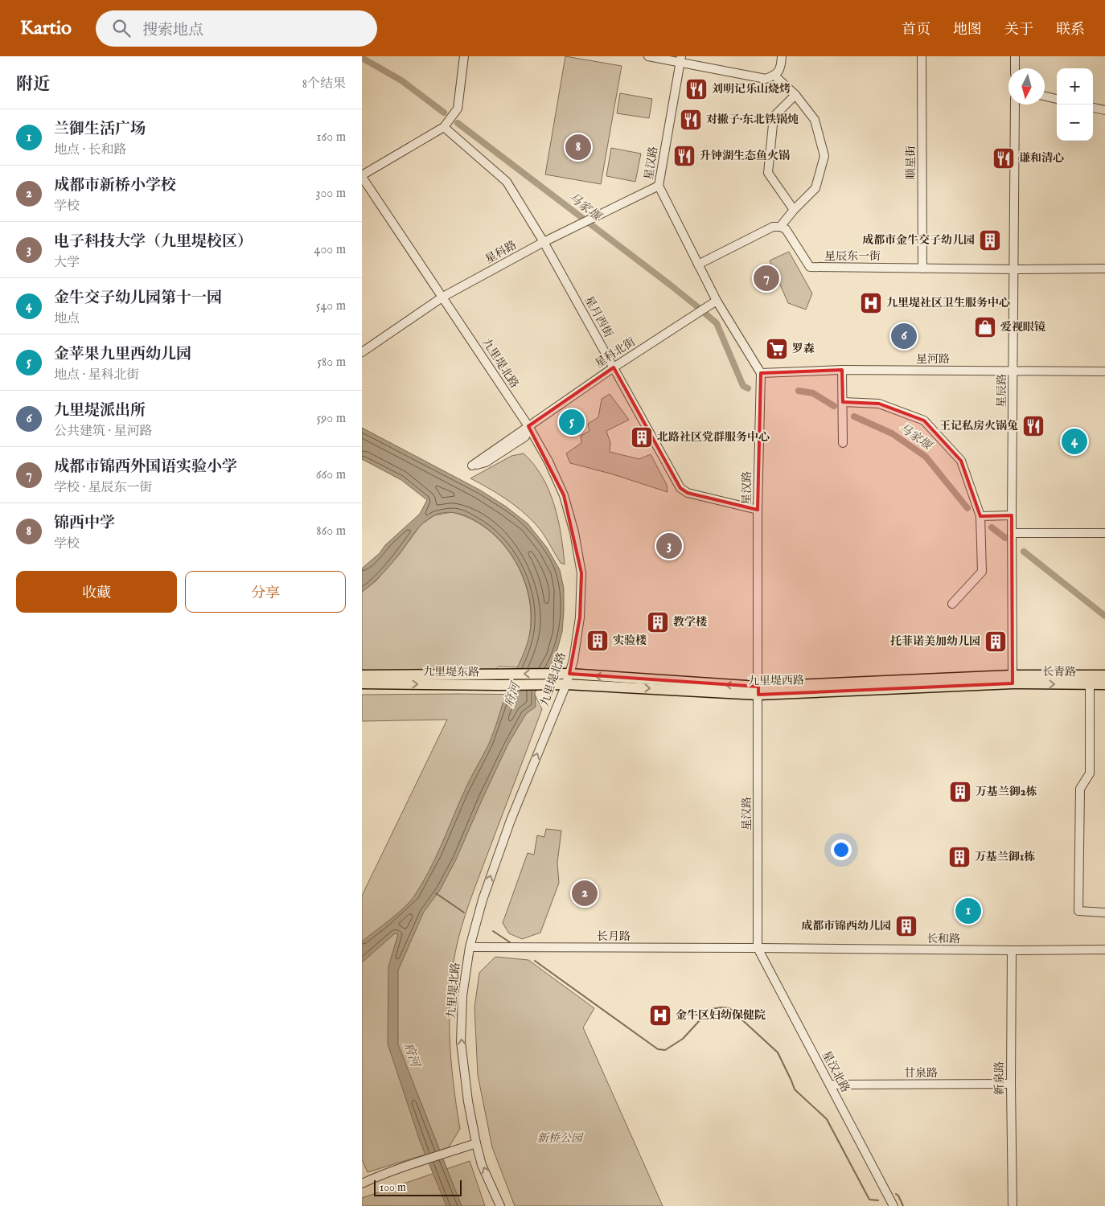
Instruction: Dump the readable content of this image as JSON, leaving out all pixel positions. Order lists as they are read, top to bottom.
{
  "streets": {
    "main road": ["九里堤东路", "长青路", "九里堤西路"],
    "street": [
      "顺星街",
      "星汉路",
      "星科路",
      "星辰东一街",
      "星月西街",
      "星科北街",
      "星河路",
      "九里堤北路",
      "星辰路",
      "长月路",
      "长和路",
      "星汉北路",
      "甘泉路",
      "新泉路"
    ]
  },
  "crossings": [
    ["顺星街", "星辰东一街"],
    ["星汉路", "星科路"],
    ["星汉路", "星月西街"],
    ["星汉路", "星科北街"],
    ["星汉路", "星河路"],
    ["星汉路", "九里堤西路"],
    ["星汉路", "长月路"],
    ["星汉路", "长和路"],
    ["星汉路", "星汉北路"],
    ["星科路", "星月西街"],
    ["星科路", "九里堤北路"],
    ["星辰东一街", "星辰路"],
    ["星月西街", "星科北街"],
    ["星科北街", "九里堤北路"],
    ["星河路", "星辰路"],
    ["九里堤北路", "九里堤西路"],
    ["九里堤北路", "长月路"],
    ["星辰路", "长青路"],
    ["星辰路", "九里堤西路"],
    ["九里堤东路", "九里堤西路"],
    ["长青路", "九里堤西路"],
    ["长月路", "长和路"],
    ["长月路", "星汉北路"],
    ["长和路", "星汉北路"],
    ["长和路", "新泉路"],
    ["星汉北路", "甘泉路"],
    ["甘泉路", "新泉路"]
  ],
  "one_way": ["九里堤北路"],
  "water": ["马家堰", "府河"],
  "parks": ["新桥公园"],
  "places": {
    "restaurant": [
      "刘明记乐山烧烤",
      "对撇子·东北铁锅炖",
      "升钟湖生态鱼火锅",
      "谦和清心",
      "王记私房火锅兔"
    ],
    "building": [
      "成都市金牛交子幼儿园",
      "北路社区党群服务中心",
      "教学楼",
      "实验楼",
      "托菲诺美加幼儿园",
      "万基兰御2栋",
      "万基兰御1栋",
      "成都市锦西幼儿园"
    ],
    "hospital": ["九里堤社区卫生服务中心", "金牛区妇幼保健院"],
    "shop": ["爱视眼镜"],
    "supermarket": ["罗森"]
  },
  "scale_bar": "100 m",
  "north": "bottom",
  "page": {
    "header": "Kartio",
    "search": "搜索地点",
    "nav": [
      "首页",
      "地图",
      "关于",
      "联系"
    ],
    "heading": ["附近", "8个结果"],
    "map_buttons": ["+", "−"],
    "list": [
      {
        "mark": "1",
        "name": "兰御生活广场",
        "note": "地点 · 长和路",
        "value": "160 m"
      },
      {
        "mark": "2",
        "name": "成都市新桥小学校",
        "note": "学校",
        "value": "300 m"
      },
      {
        "mark": "3",
        "name": "电子科技大学（九里堤校区）",
        "note": "大学",
        "value": "400 m"
      },
      {
        "mark": "4",
        "name": "金牛交子幼儿园第十一园",
        "note": "地点",
        "value": "540 m"
      },
      {
        "mark": "5",
        "name": "金苹果九里西幼儿园",
        "note": "地点 · 星科北街",
        "value": "580 m"
      },
      {
        "mark": "6",
        "name": "九里堤派出所",
        "note": "公共建筑 · 星河路",
        "value": "590 m"
      },
      {
        "mark": "7",
        "name": "成都市锦西外国语实验小学",
        "note": "学校 · 星辰东一街",
        "value": "660 m"
      },
      {
        "mark": "8",
        "name": "锦西中学",
        "note": "学校",
        "value": "860 m"
      }
    ],
    "pins": [
      "8",
      "7",
      "6",
      "5",
      "4",
      "3",
      "2",
      "1"
    ],
    "buttons": ["收藏", "分享"],
    "scale": "100 m"
  }
}
